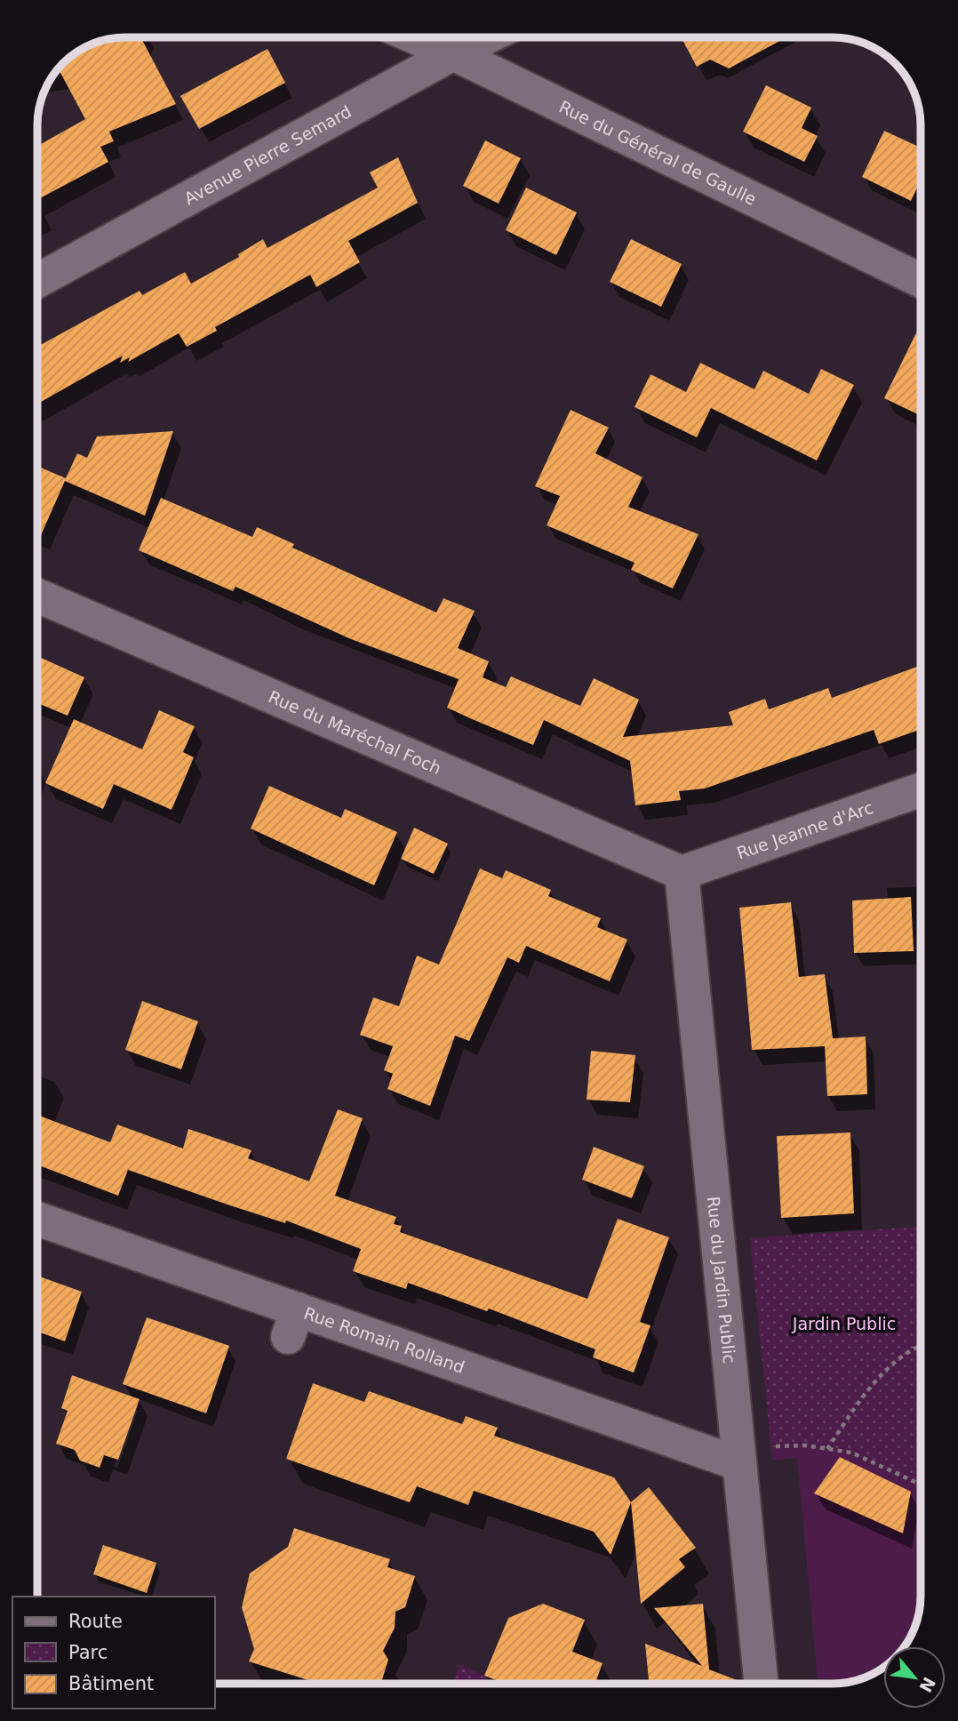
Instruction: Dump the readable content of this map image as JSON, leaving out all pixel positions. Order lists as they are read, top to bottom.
{
  "streets": {
    "street": [
      "Rue du Général de Gaulle",
      "Avenue Pierre Semard",
      "Rue du Maréchal Foch",
      "Rue Jeanne d'Arc",
      "Rue du Jardin Public",
      "Rue Romain Rolland"
    ]
  },
  "crossings": [
    ["Rue du Général de Gaulle", "Avenue Pierre Semard"],
    ["Rue du Maréchal Foch", "Rue Jeanne d'Arc"],
    ["Rue du Maréchal Foch", "Rue du Jardin Public"],
    ["Rue Jeanne d'Arc", "Rue du Jardin Public"],
    ["Rue du Jardin Public", "Rue Romain Rolland"]
  ],
  "parks": ["Jardin Public"],
  "legend": ["Route", "Parc", "Bâtiment"],
  "north": "bottom right"
}
